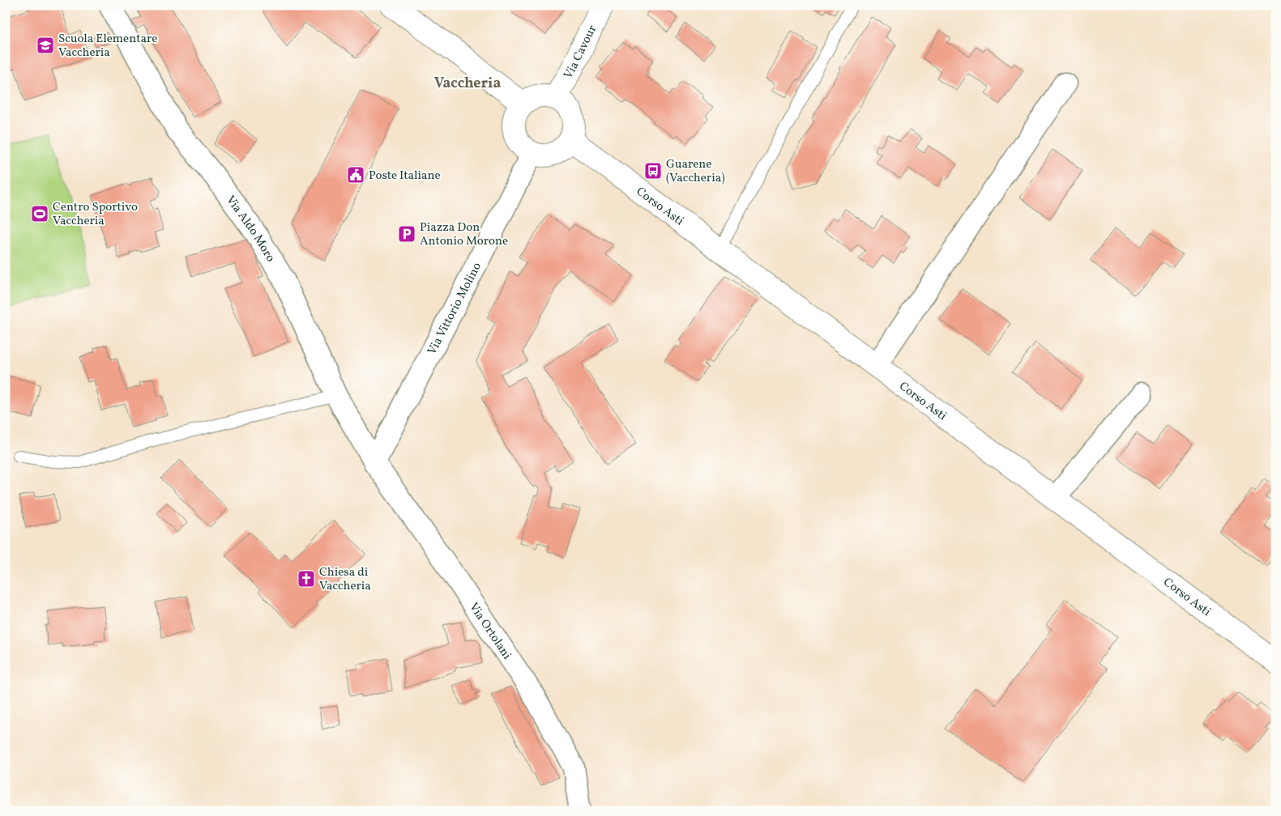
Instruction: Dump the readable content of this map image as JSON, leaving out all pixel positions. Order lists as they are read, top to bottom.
{
  "streets": {
    "main road": ["Via Cavour", "Corso Asti"],
    "street": ["Via Aldo Moro", "Via Vittorio Molino", "Via Ortolani"]
  },
  "crossings": [
    ["Via Cavour", "Corso Asti"],
    ["Via Cavour", "Via Vittorio Molino"],
    ["Corso Asti", "Via Vittorio Molino"],
    ["Via Aldo Moro", "Via Vittorio Molino"],
    ["Via Aldo Moro", "Via Ortolani"],
    ["Via Vittorio Molino", "Via Ortolani"]
  ],
  "districts": ["Vaccheria"],
  "places": {
    "school or university": ["Scuola Elementare Vaccheria"],
    "bus stop": ["Guarene (Vaccheria)"],
    "public building": ["Poste Italiane"],
    "sports": ["Centro Sportivo Vaccheria"],
    "parking": ["Piazza Don Antonio Morone"],
    "church": ["Chiesa di Vaccheria"]
  }
}
